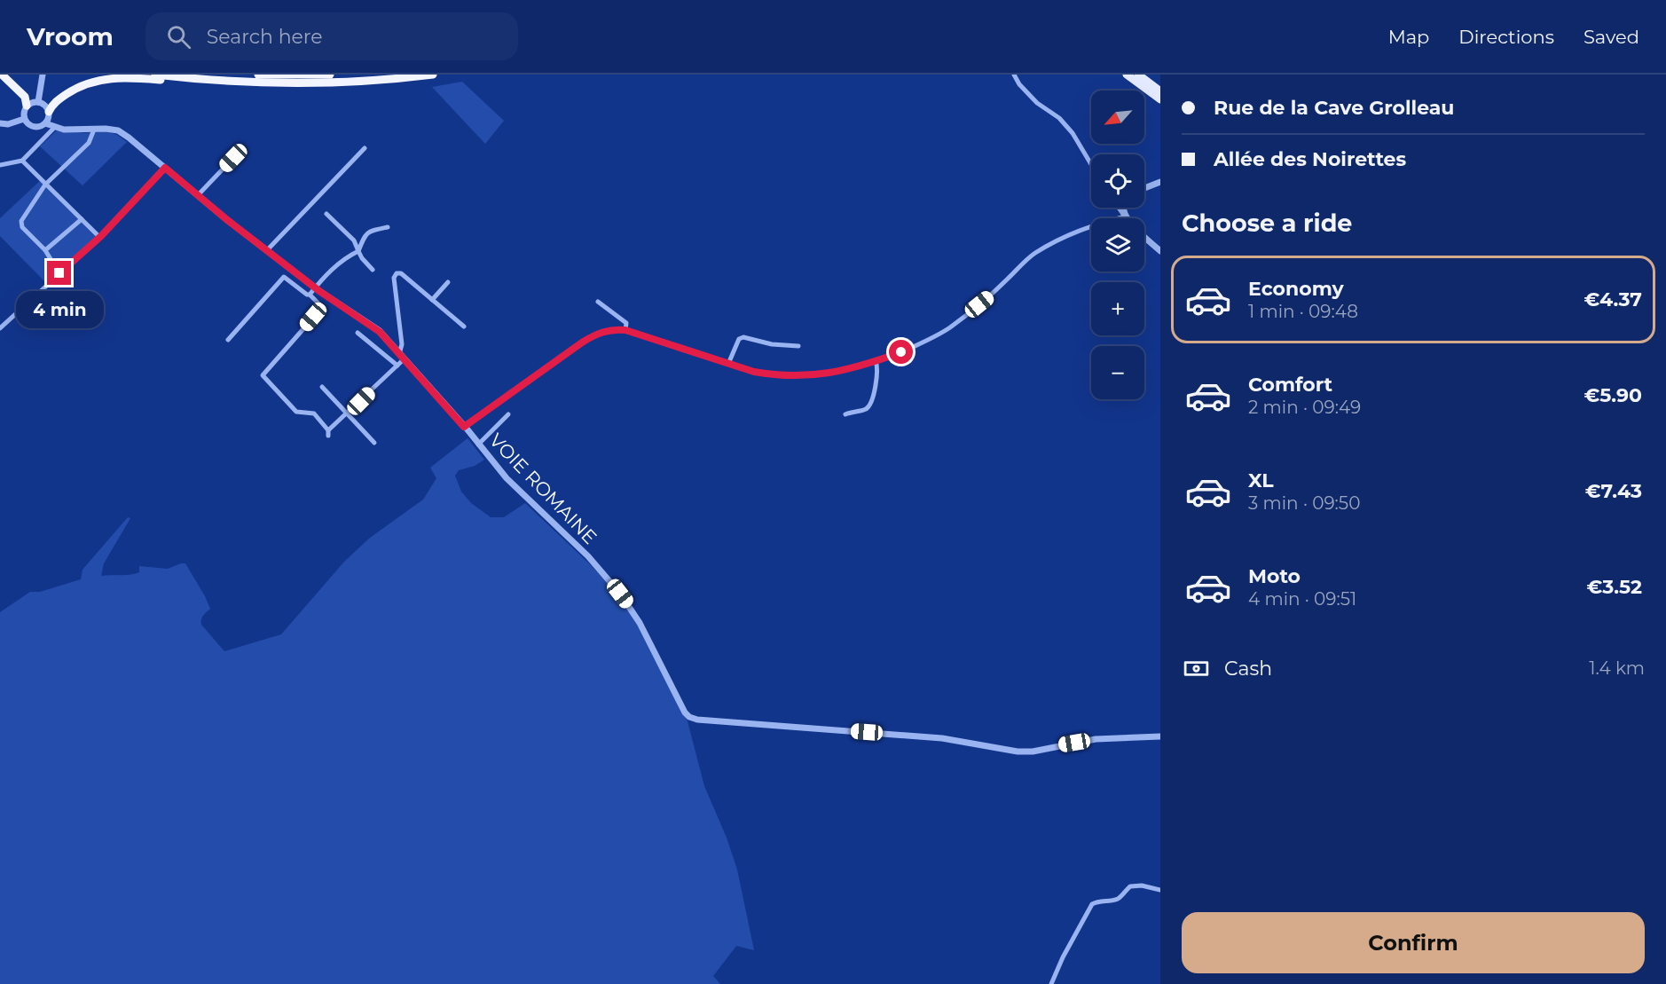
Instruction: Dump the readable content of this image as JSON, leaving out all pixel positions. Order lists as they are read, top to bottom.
{
  "streets": {
    "street": ["VOIE ROMAINE"]
  },
  "north": "bottom left",
  "page": {
    "header": "Vroom",
    "search": "Search here",
    "nav": ["Map", "Directions", "Saved"],
    "banner": ["Rue de la Cave Grolleau", "Allée des Noirettes"],
    "map_buttons": ["+", "−"],
    "heading": "Choose a ride",
    "list": [
      {
        "name": "Economy",
        "note": "1 min · 09:48",
        "value": "€4.37"
      },
      {
        "name": "Comfort",
        "note": "2 min · 09:49",
        "value": "€5.90"
      },
      {
        "name": "XL",
        "note": "3 min · 09:50",
        "value": "€7.43"
      },
      {
        "name": "Moto",
        "note": "4 min · 09:51",
        "value": "€3.52"
      }
    ],
    "bubble": "4 min",
    "pay": ["Cash", "1.4 km"],
    "buttons": "Confirm"
  }
}
